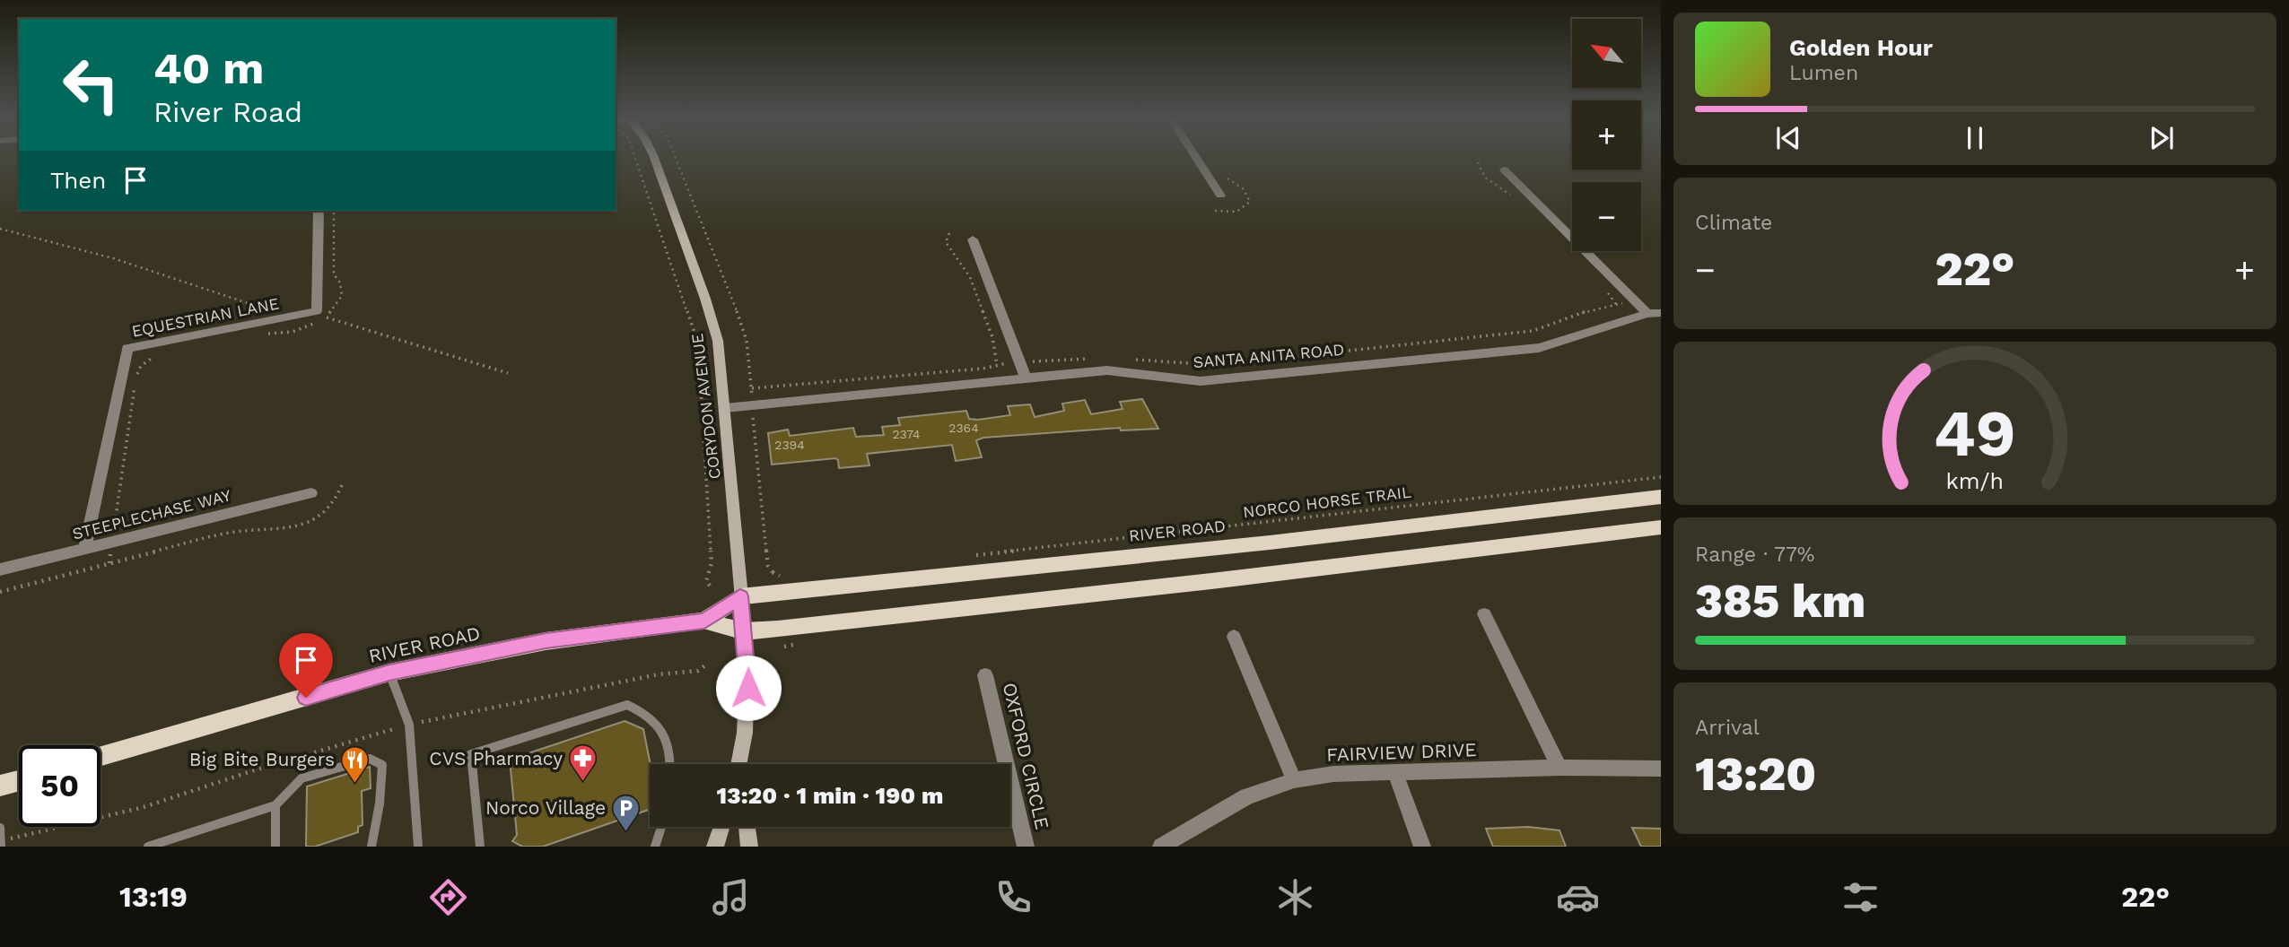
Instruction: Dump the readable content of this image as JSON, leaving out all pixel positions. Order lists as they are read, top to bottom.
{
  "streets": {
    "main road": ["CORYDON AVENUE", "RIVER ROAD"],
    "street": [
      "EQUESTRIAN LANE",
      "SANTA ANITA ROAD",
      "STEEPLECHASE WAY",
      "FAIRVIEW DRIVE",
      "OXFORD CIRCLE"
    ],
    "path": ["NORCO HORSE TRAIL"]
  },
  "crossings": [
    ["EQUESTRIAN LANE", "STEEPLECHASE WAY"],
    ["SANTA ANITA ROAD", "CORYDON AVENUE"],
    ["CORYDON AVENUE", "RIVER ROAD"]
  ],
  "places": {
    "pharmacy": ["CVS Pharmacy"],
    "restaurant": ["Big Bite Burgers"],
    "parking": ["Norco Village"]
  },
  "house_numbers": ["2364", "2374", "2394"],
  "north": "top left",
  "page": {
    "map_buttons": ["+", "−"],
    "turn": ["40 m", "River Road"],
    "song": ["Golden Hour", "Lumen"],
    "then": "Then",
    "tile": [
      "Climate",
      ["Range · 77%", "385 km"],
      ["Arrival", "13:20"]
    ],
    "heat": ["−", "22°", "+"],
    "limit": "50",
    "trip": "13:20 · 1 min · 190 m",
    "tabs": ["13:19", "22°"],
    "gauge": ["49", "km/h"]
  }
}
